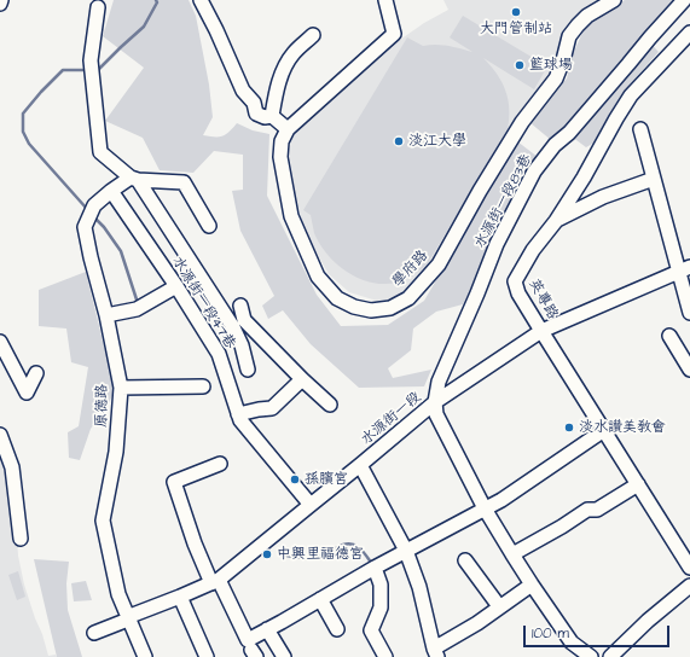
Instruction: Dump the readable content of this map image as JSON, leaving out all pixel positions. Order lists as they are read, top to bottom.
{
  "streets": {
    "street": [
      "水源街一段83巷",
      "學府路",
      "英專路",
      "水源街一段47巷",
      "原德路",
      "水源街一段"
    ]
  },
  "crossings": [
    ["水源街一段83巷", "水源街一段"],
    ["英專路", "水源街一段"],
    ["水源街一段47巷", "原德路"],
    ["水源街一段47巷", "水源街一段"],
    ["原德路", "水源街一段"]
  ],
  "places": [
    "大門管制站",
    "籃球場",
    "淡江大學",
    "淡水讚美教會",
    "孫臏宮",
    "中興里福德宮"
  ],
  "scale_bar": "100 m"
}
